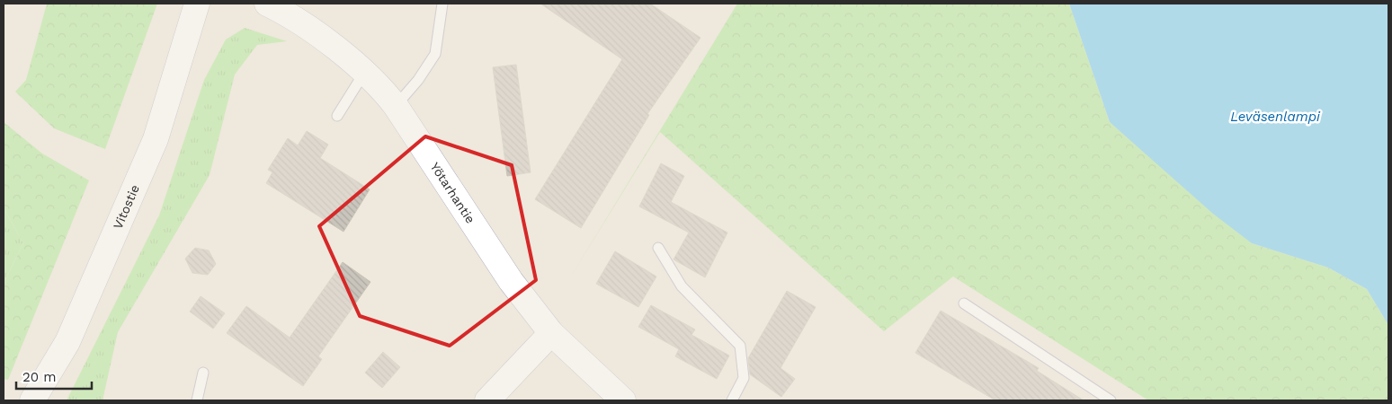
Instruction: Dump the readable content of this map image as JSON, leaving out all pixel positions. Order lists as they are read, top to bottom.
{
  "streets": {
    "street": ["Yötarhantie", "Vitostie"]
  },
  "water": ["Leväsenlampi"],
  "scale_bar": "20 m"
}
